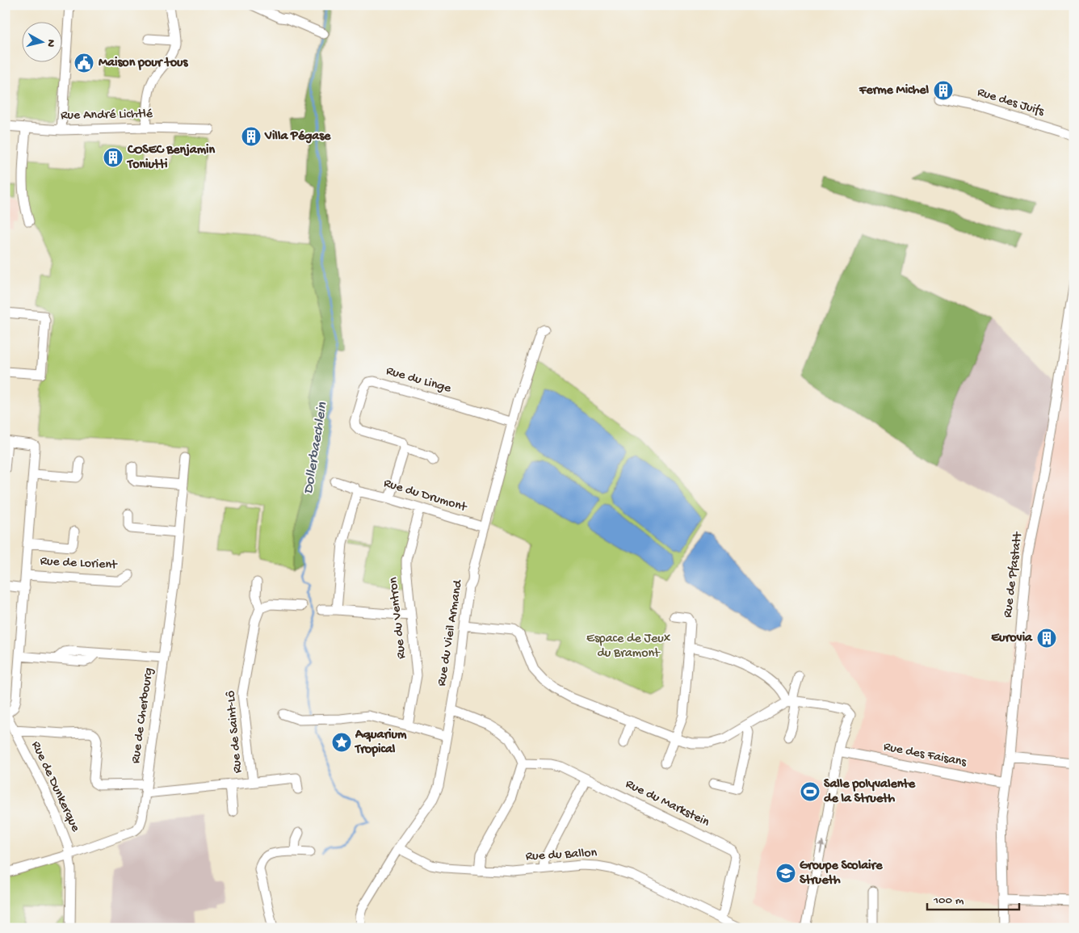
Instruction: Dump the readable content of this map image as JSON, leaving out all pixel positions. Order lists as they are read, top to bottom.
{
  "streets": {
    "street": [
      "Rue des Juifs",
      "Rue André Lichtlé",
      "Rue du Linge",
      "Rue du Drumont",
      "Rue de Lorient",
      "Rue de Pfastatt",
      "Rue du Ventron",
      "Rue du Vieil Armand",
      "Rue de Cherbourg",
      "Rue de Saint-Lô",
      "Rue des Faisans",
      "Rue de Dunkerque",
      "Rue du Markstein",
      "Rue du Ballon"
    ]
  },
  "crossings": [
    ["Rue du Linge", "Rue du Vieil Armand"],
    ["Rue du Drumont", "Rue du Ventron"],
    ["Rue du Drumont", "Rue du Vieil Armand"],
    ["Rue de Lorient", "Rue de Dunkerque"],
    ["Rue de Pfastatt", "Rue des Faisans"],
    ["Rue du Vieil Armand", "Rue du Ballon"],
    ["Rue de Cherbourg", "Rue de Dunkerque"],
    ["Rue du Markstein", "Rue du Ballon"]
  ],
  "water": ["Dollerbaechlein"],
  "parks": ["Espace de Jeux du Bramont"],
  "places": {
    "public building": ["Maison pour tous"],
    "building": [
      "Ferme Michel",
      "Villa Pégase",
      "COSEC Benjamin Toniutti",
      "Eurovia"
    ],
    "place": ["Aquarium Tropical"],
    "sports": ["Salle polyvalente de la Strueth"],
    "school or university": ["Groupe Scolaire Strueth"]
  },
  "scale_bar": "100 m",
  "north": "right"
}
